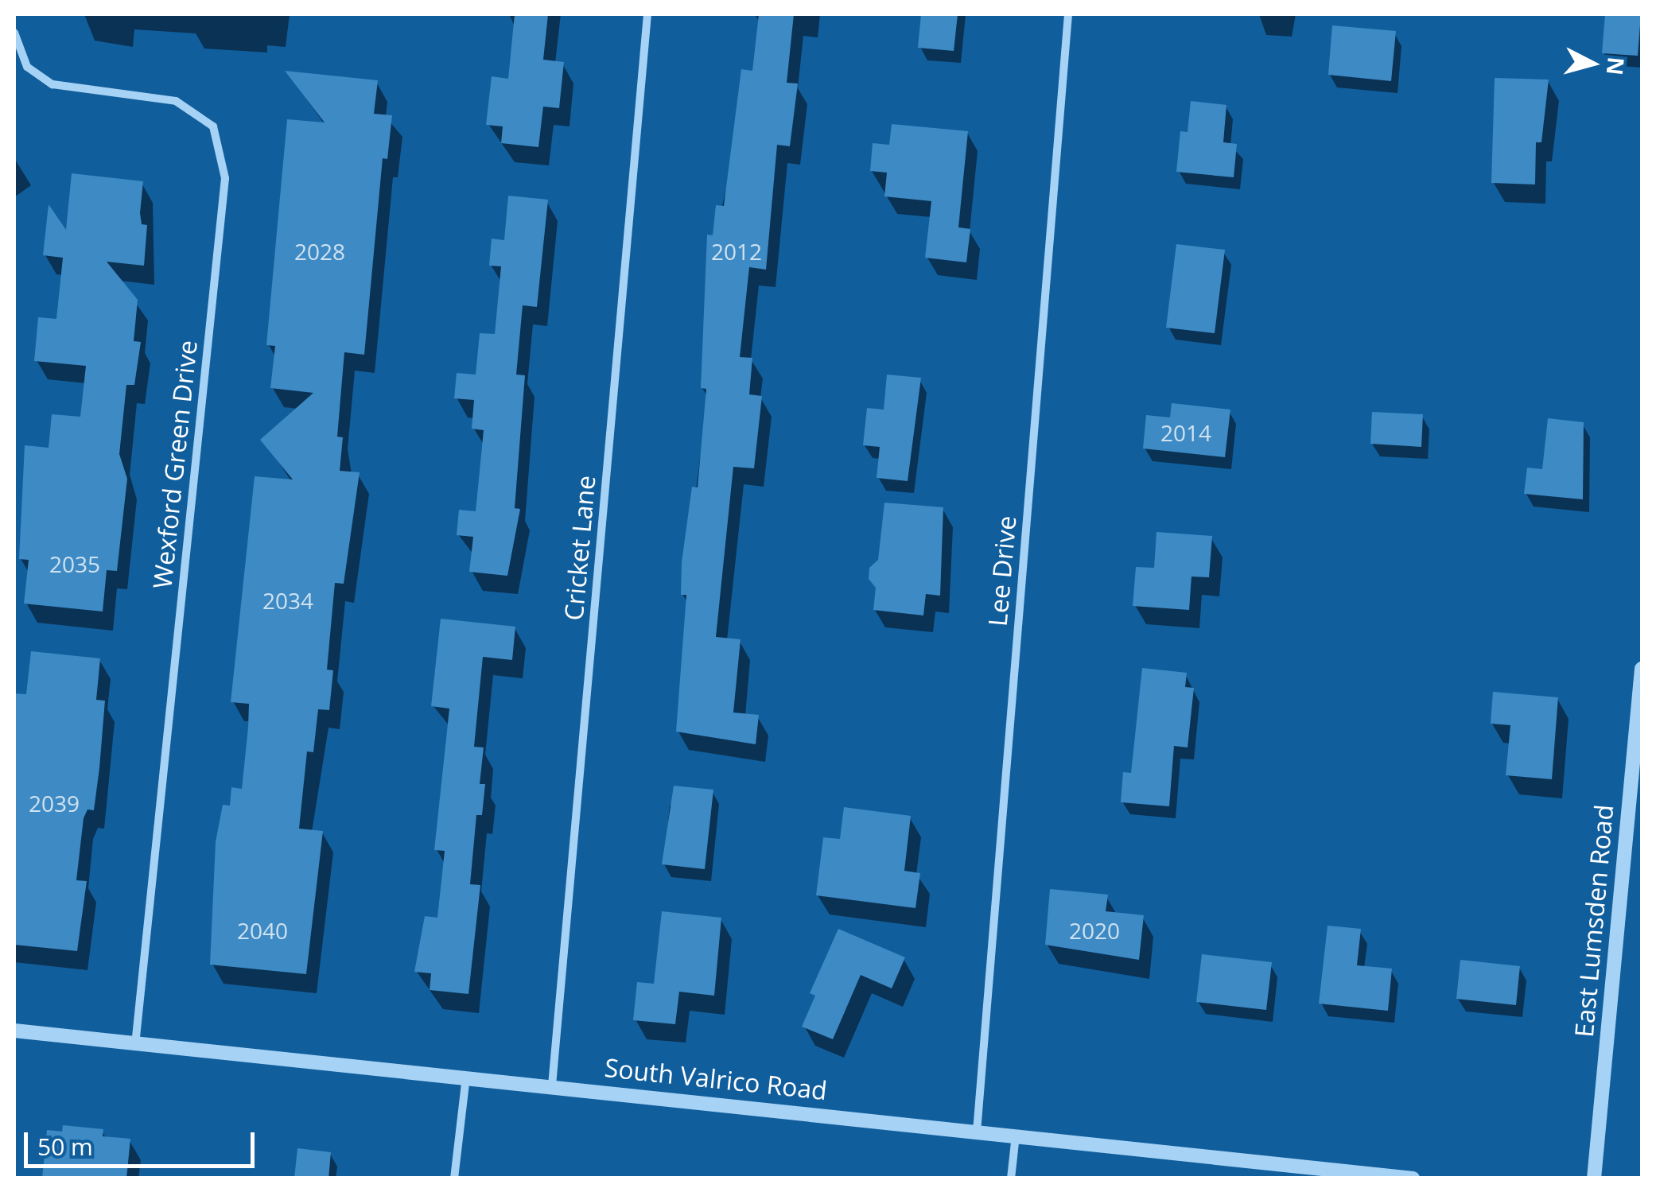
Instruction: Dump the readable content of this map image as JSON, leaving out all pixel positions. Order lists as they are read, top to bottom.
{
  "streets": {
    "street": [
      "Wexford Green Drive",
      "Cricket Lane",
      "Lee Drive",
      "East Lumsden Road",
      "South Valrico Road"
    ]
  },
  "crossings": [
    ["Wexford Green Drive", "South Valrico Road"],
    ["Cricket Lane", "South Valrico Road"],
    ["Lee Drive", "South Valrico Road"]
  ],
  "house_numbers": [
    "2028",
    "2012",
    "2014",
    "2035",
    "2034",
    "2039",
    "2040",
    "2020"
  ],
  "scale_bar": "50 m",
  "north": "right"
}
